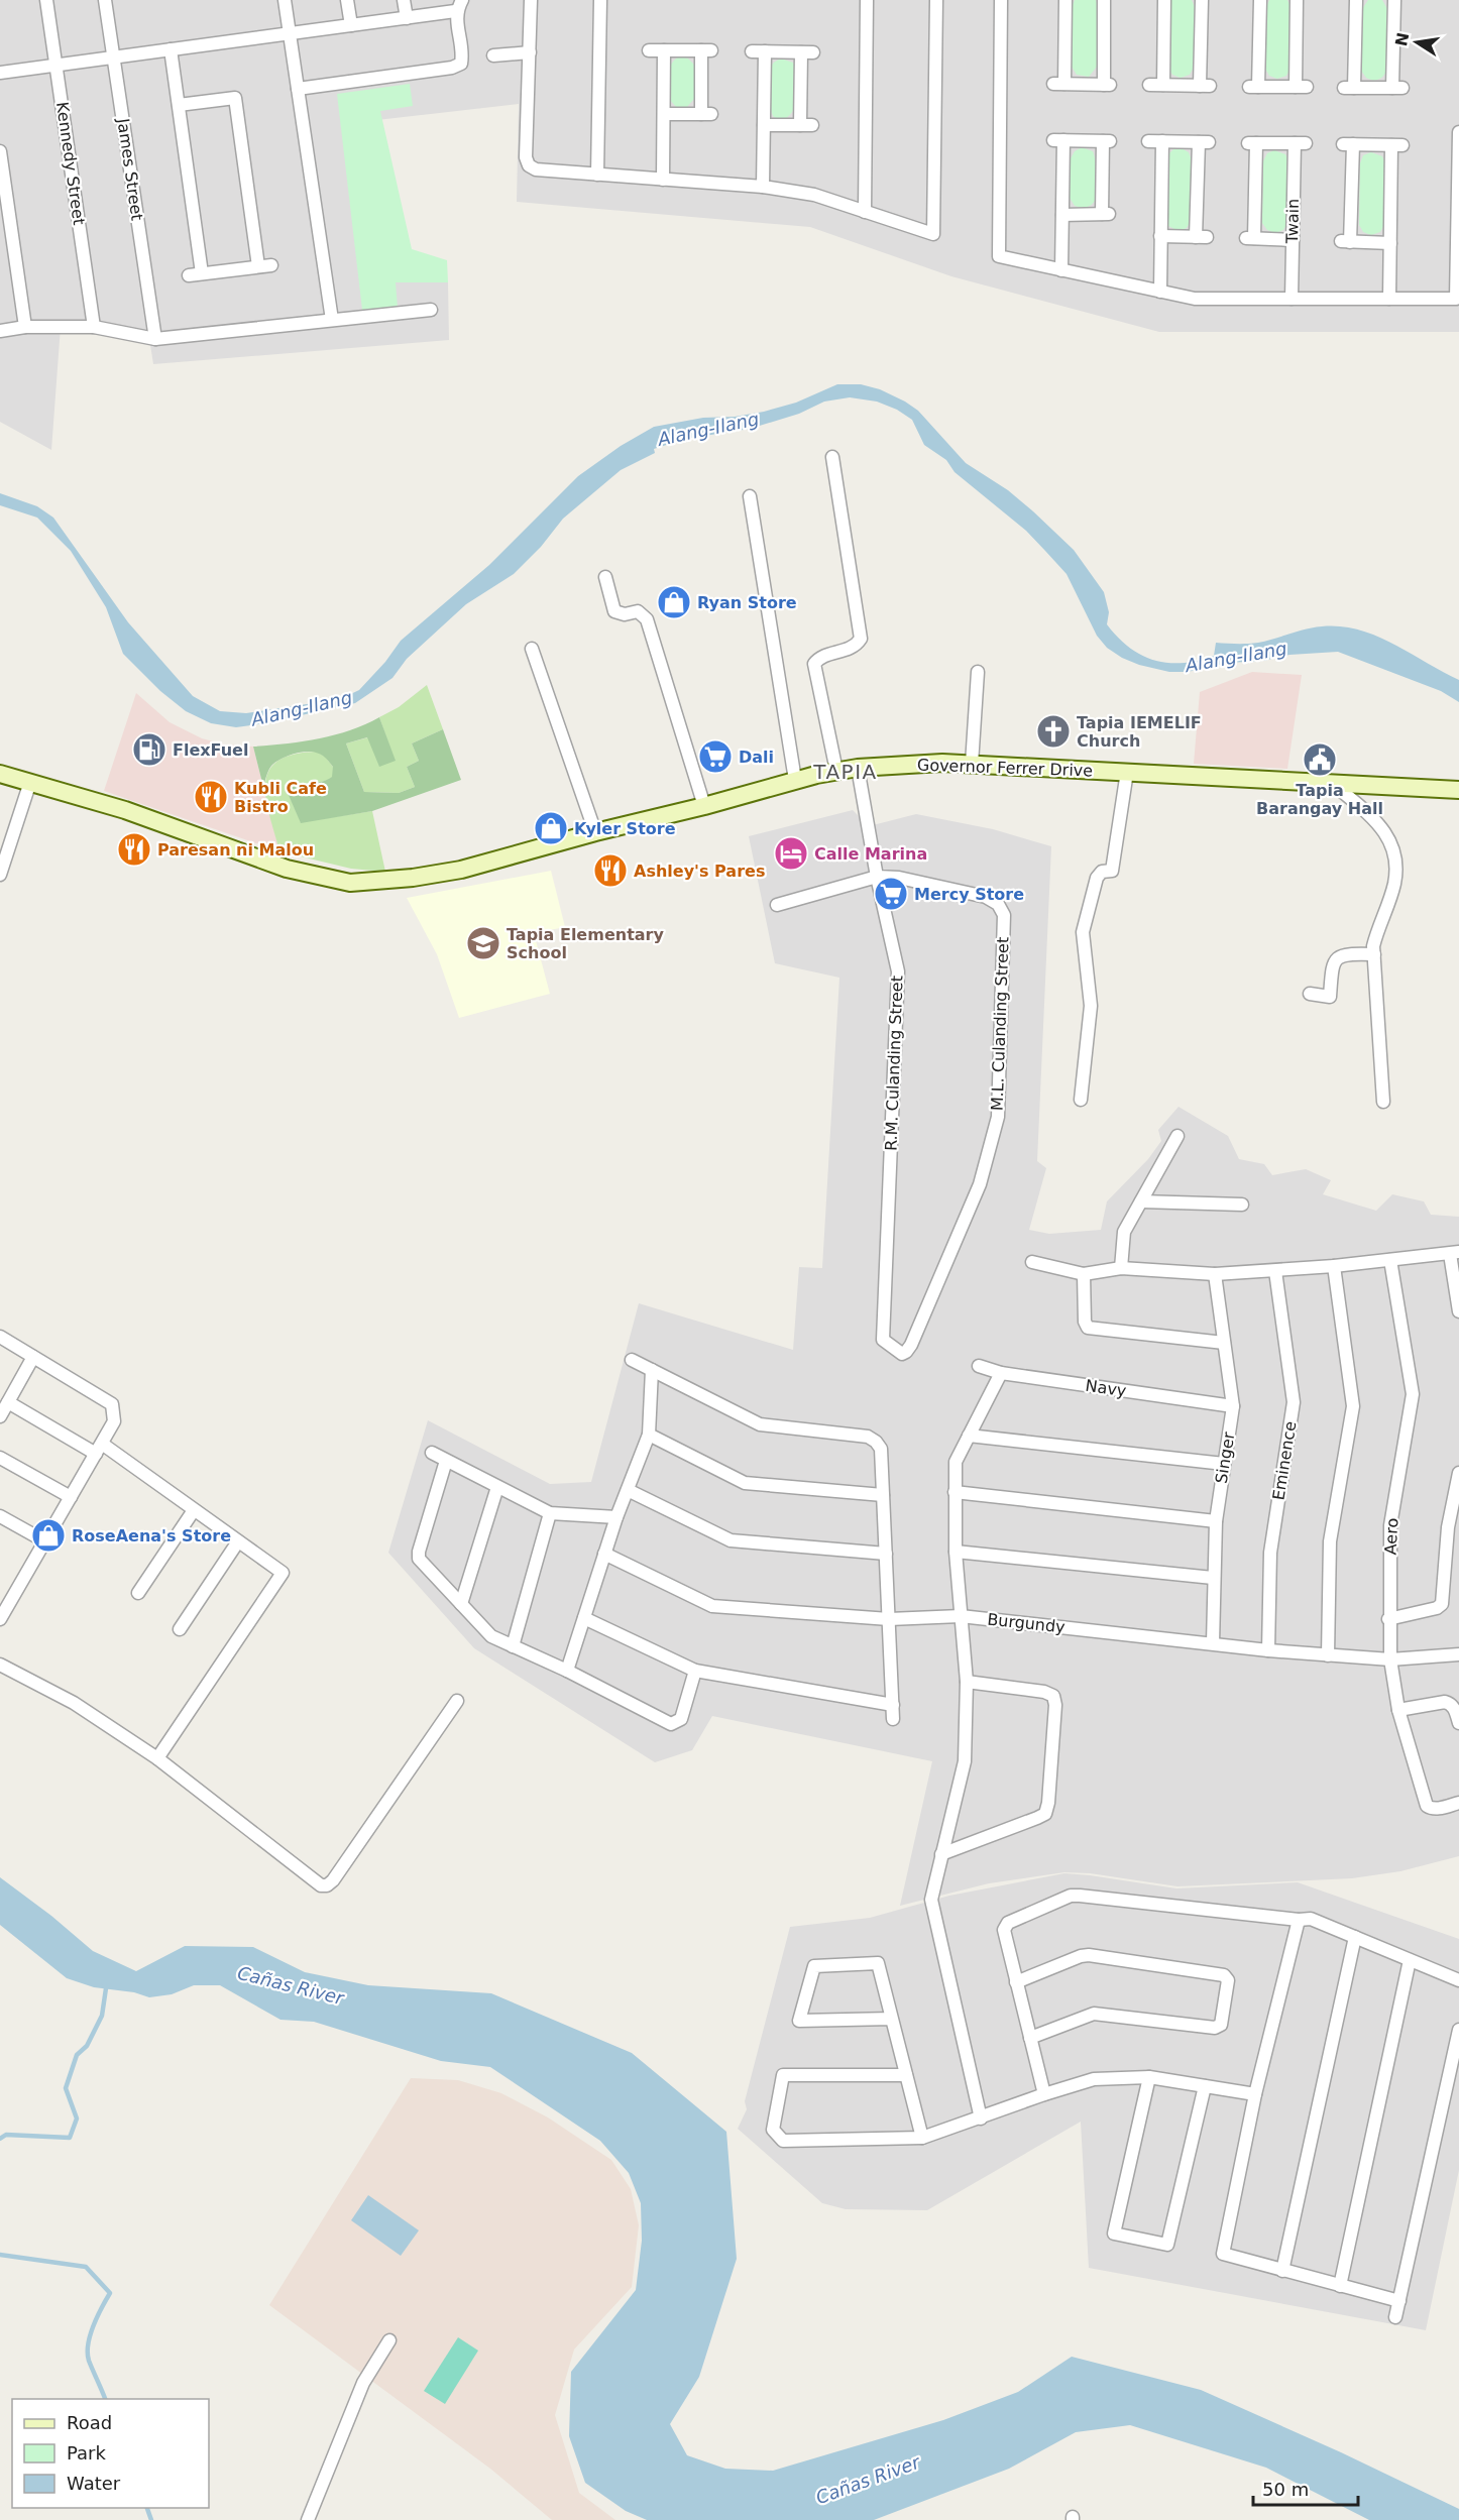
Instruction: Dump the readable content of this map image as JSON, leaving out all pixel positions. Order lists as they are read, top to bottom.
{
  "streets": {
    "main road": ["Governor Ferrer Drive"],
    "street": [
      "Kennedy Street",
      "James Street",
      "Twain",
      "M.L. Culanding Street",
      "R.M. Culanding Street",
      "Navy",
      "Singer",
      "Eminence",
      "Aero",
      "Burgundy"
    ]
  },
  "crossings": [
    ["Governor Ferrer Drive", "R.M. Culanding Street"],
    ["M.L. Culanding Street", "R.M. Culanding Street"],
    ["Navy", "Singer"],
    ["Singer", "Burgundy"],
    ["Eminence", "Burgundy"],
    ["Aero", "Burgundy"]
  ],
  "districts": ["TAPIA"],
  "water": ["Alang-Ilang", "Cañas River"],
  "places": {
    "shop": ["Ryan Store", "Kyler Store", "RoseAena's Store"],
    "church": ["Tapia IEMELIF Church"],
    "fuel station": ["FlexFuel"],
    "supermarket": ["Dali", "Mercy Store"],
    "public building": ["Tapia Barangay Hall"],
    "restaurant": ["Kubli Cafe Bistro", "Paresan ni Malou", "Ashley's Pares"],
    "hotel": ["Calle Marina"],
    "school or university": ["Tapia Elementary School"]
  },
  "legend": ["Road", "Park", "Water"],
  "scale_bar": "50 m",
  "north": "left"
}
